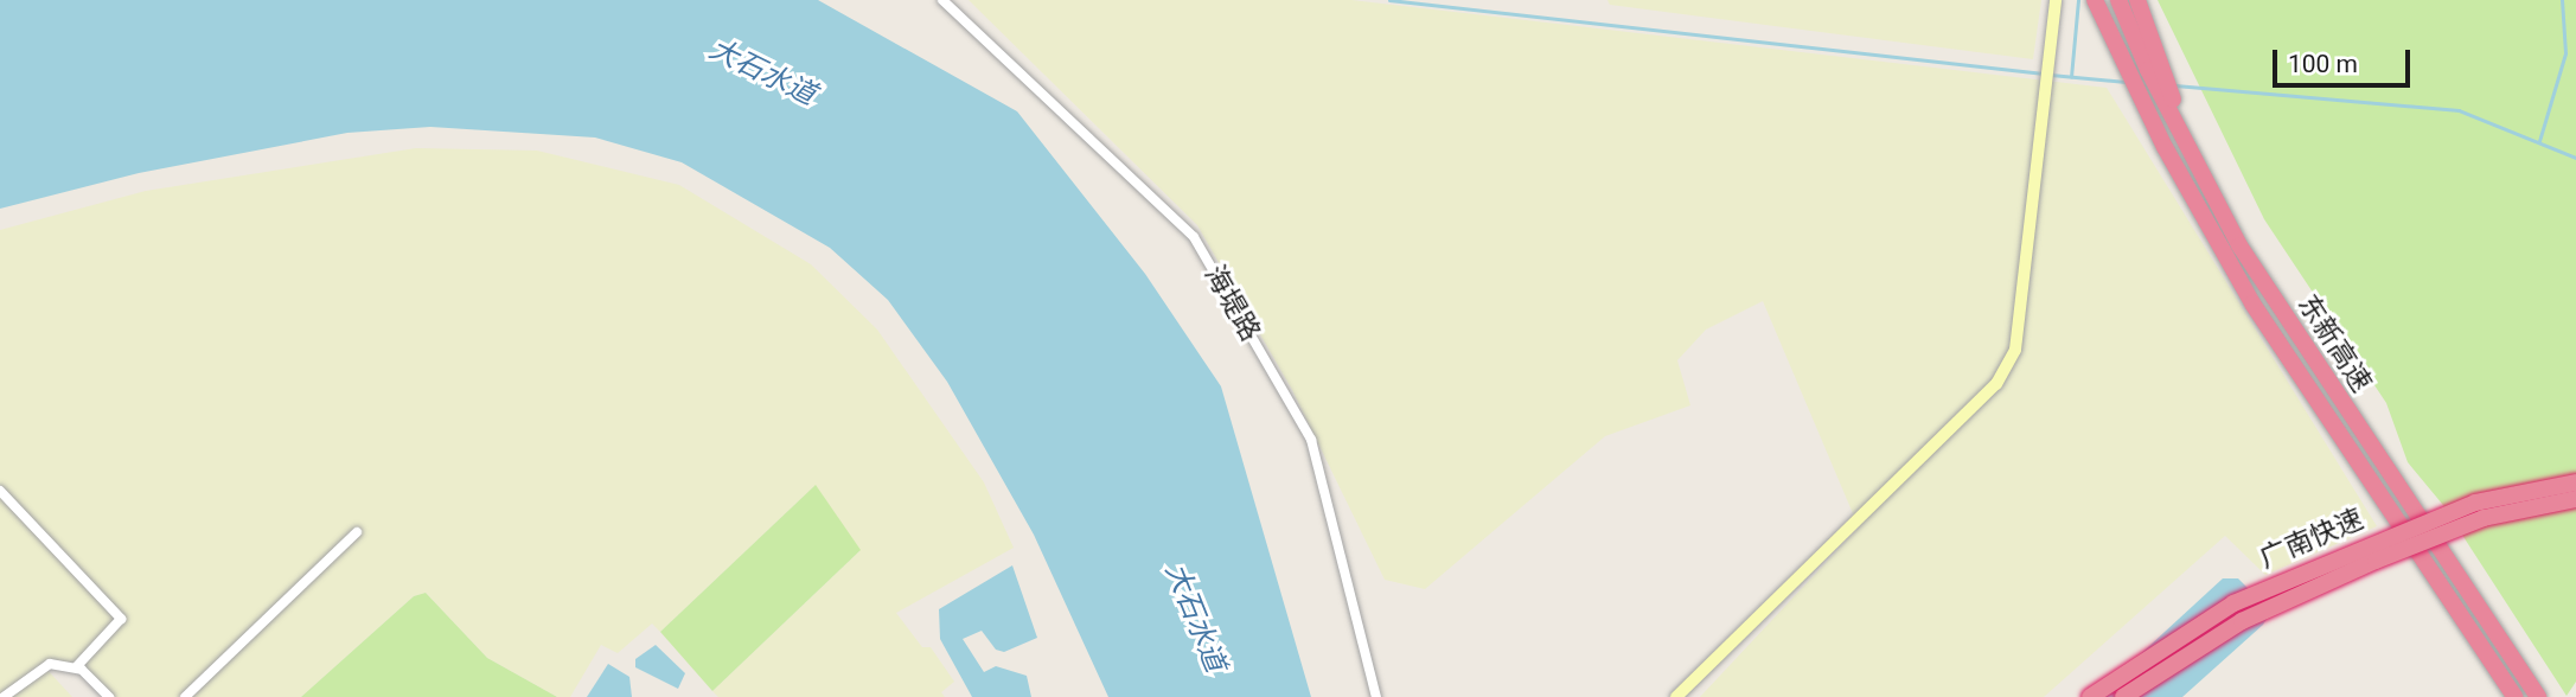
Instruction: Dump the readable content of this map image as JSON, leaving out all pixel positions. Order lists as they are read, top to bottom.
{
  "streets": {
    "highway": ["东新高速", "广南快速"],
    "street": ["海堤路"]
  },
  "water": ["大石水道"],
  "scale_bar": "100 m"
}
